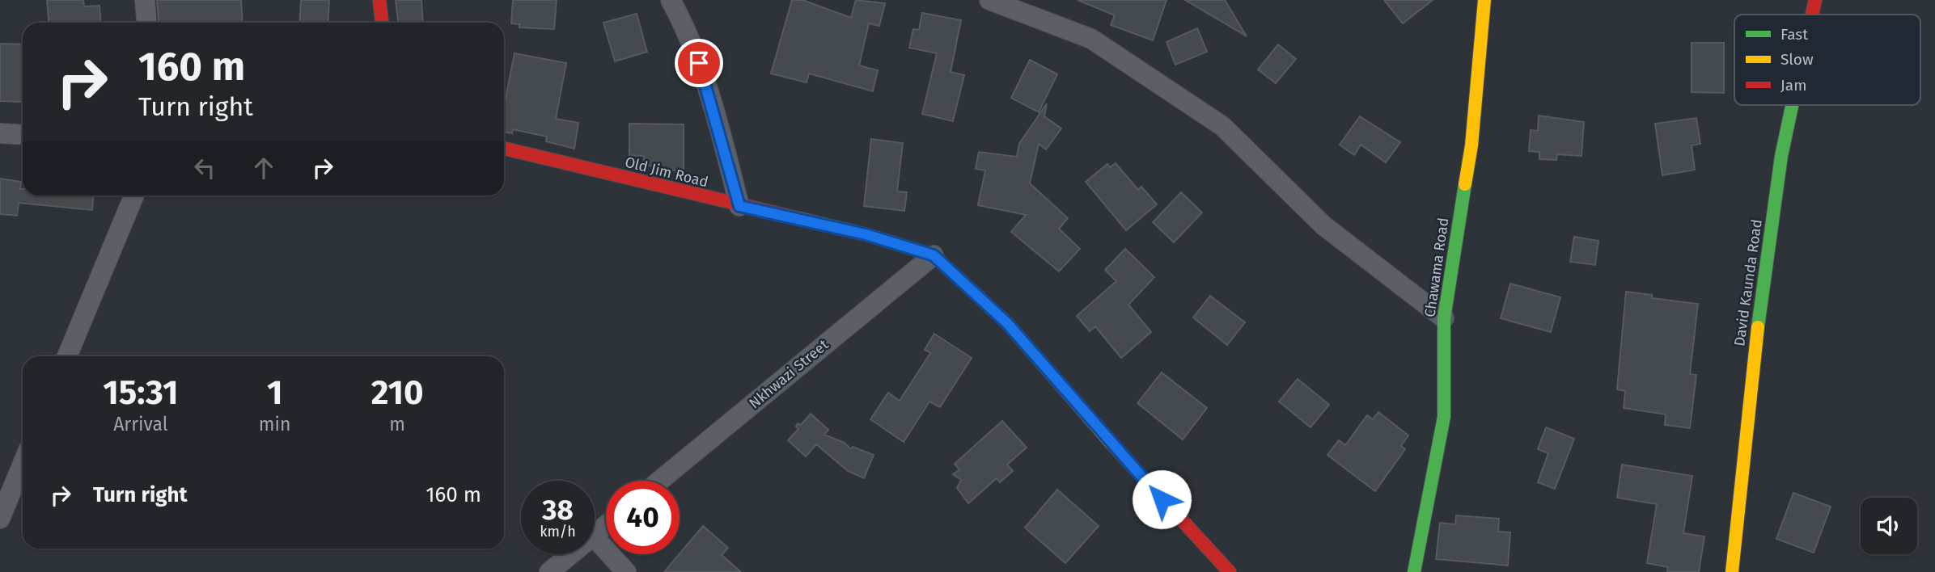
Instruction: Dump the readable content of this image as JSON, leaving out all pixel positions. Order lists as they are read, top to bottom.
{
  "streets": {
    "street": [
      "Old Jim Road",
      "Chawama Road",
      "David Kaunda Road",
      "Nkhwazi Street"
    ]
  },
  "crossings": [
    ["Old Jim Road", "Nkhwazi Street"]
  ],
  "legend": ["Fast", "Slow", "Jam"],
  "page": {
    "turn": ["160 m", "Turn right"],
    "eta": [
      "15:31",
      "Arrival",
      "1",
      "min",
      "210",
      "m"
    ],
    "list": [
      {
        "name": "Turn right",
        "value": "160 m"
      }
    ],
    "speed": "38 km/h",
    "limit": "40"
  }
}
